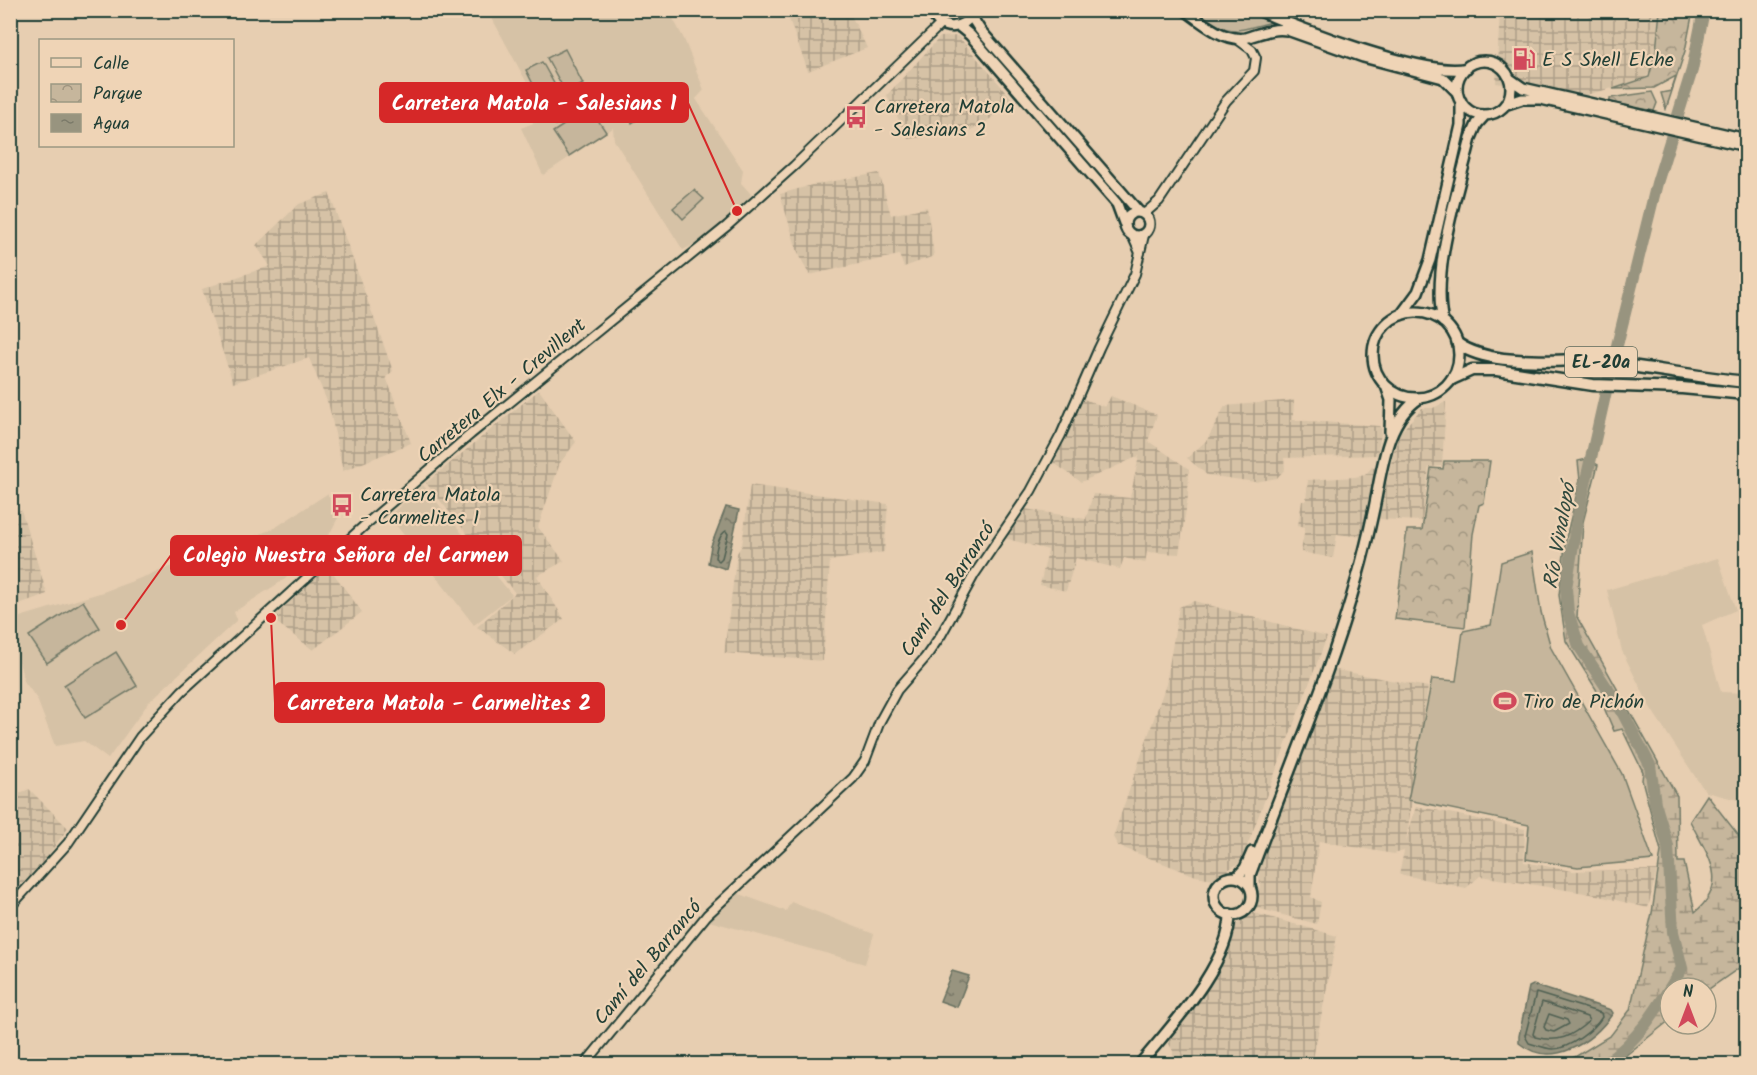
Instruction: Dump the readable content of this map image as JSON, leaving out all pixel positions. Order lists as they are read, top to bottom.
{
  "streets": {
    "highway": ["EL-20a"],
    "street": ["Carretera Elx - Crevillent", "Camí del Barrancó"]
  },
  "water": ["Río Vinalopó"],
  "places": {
    "fuel station": ["E S Shell Elche"],
    "bus stop": ["Carretera Matola - Salesians 2", "Carretera Matola - Carmelites 1"],
    "other": ["Carretera Matola - Salesians 1", "Carretera Matola - Carmelites 2", "Colegio Nuestra Señora del Carmen"],
    "sports": ["Tiro de Pichón"]
  },
  "legend": ["Calle", "Parque", "Agua"],
  "north": "top"
}
